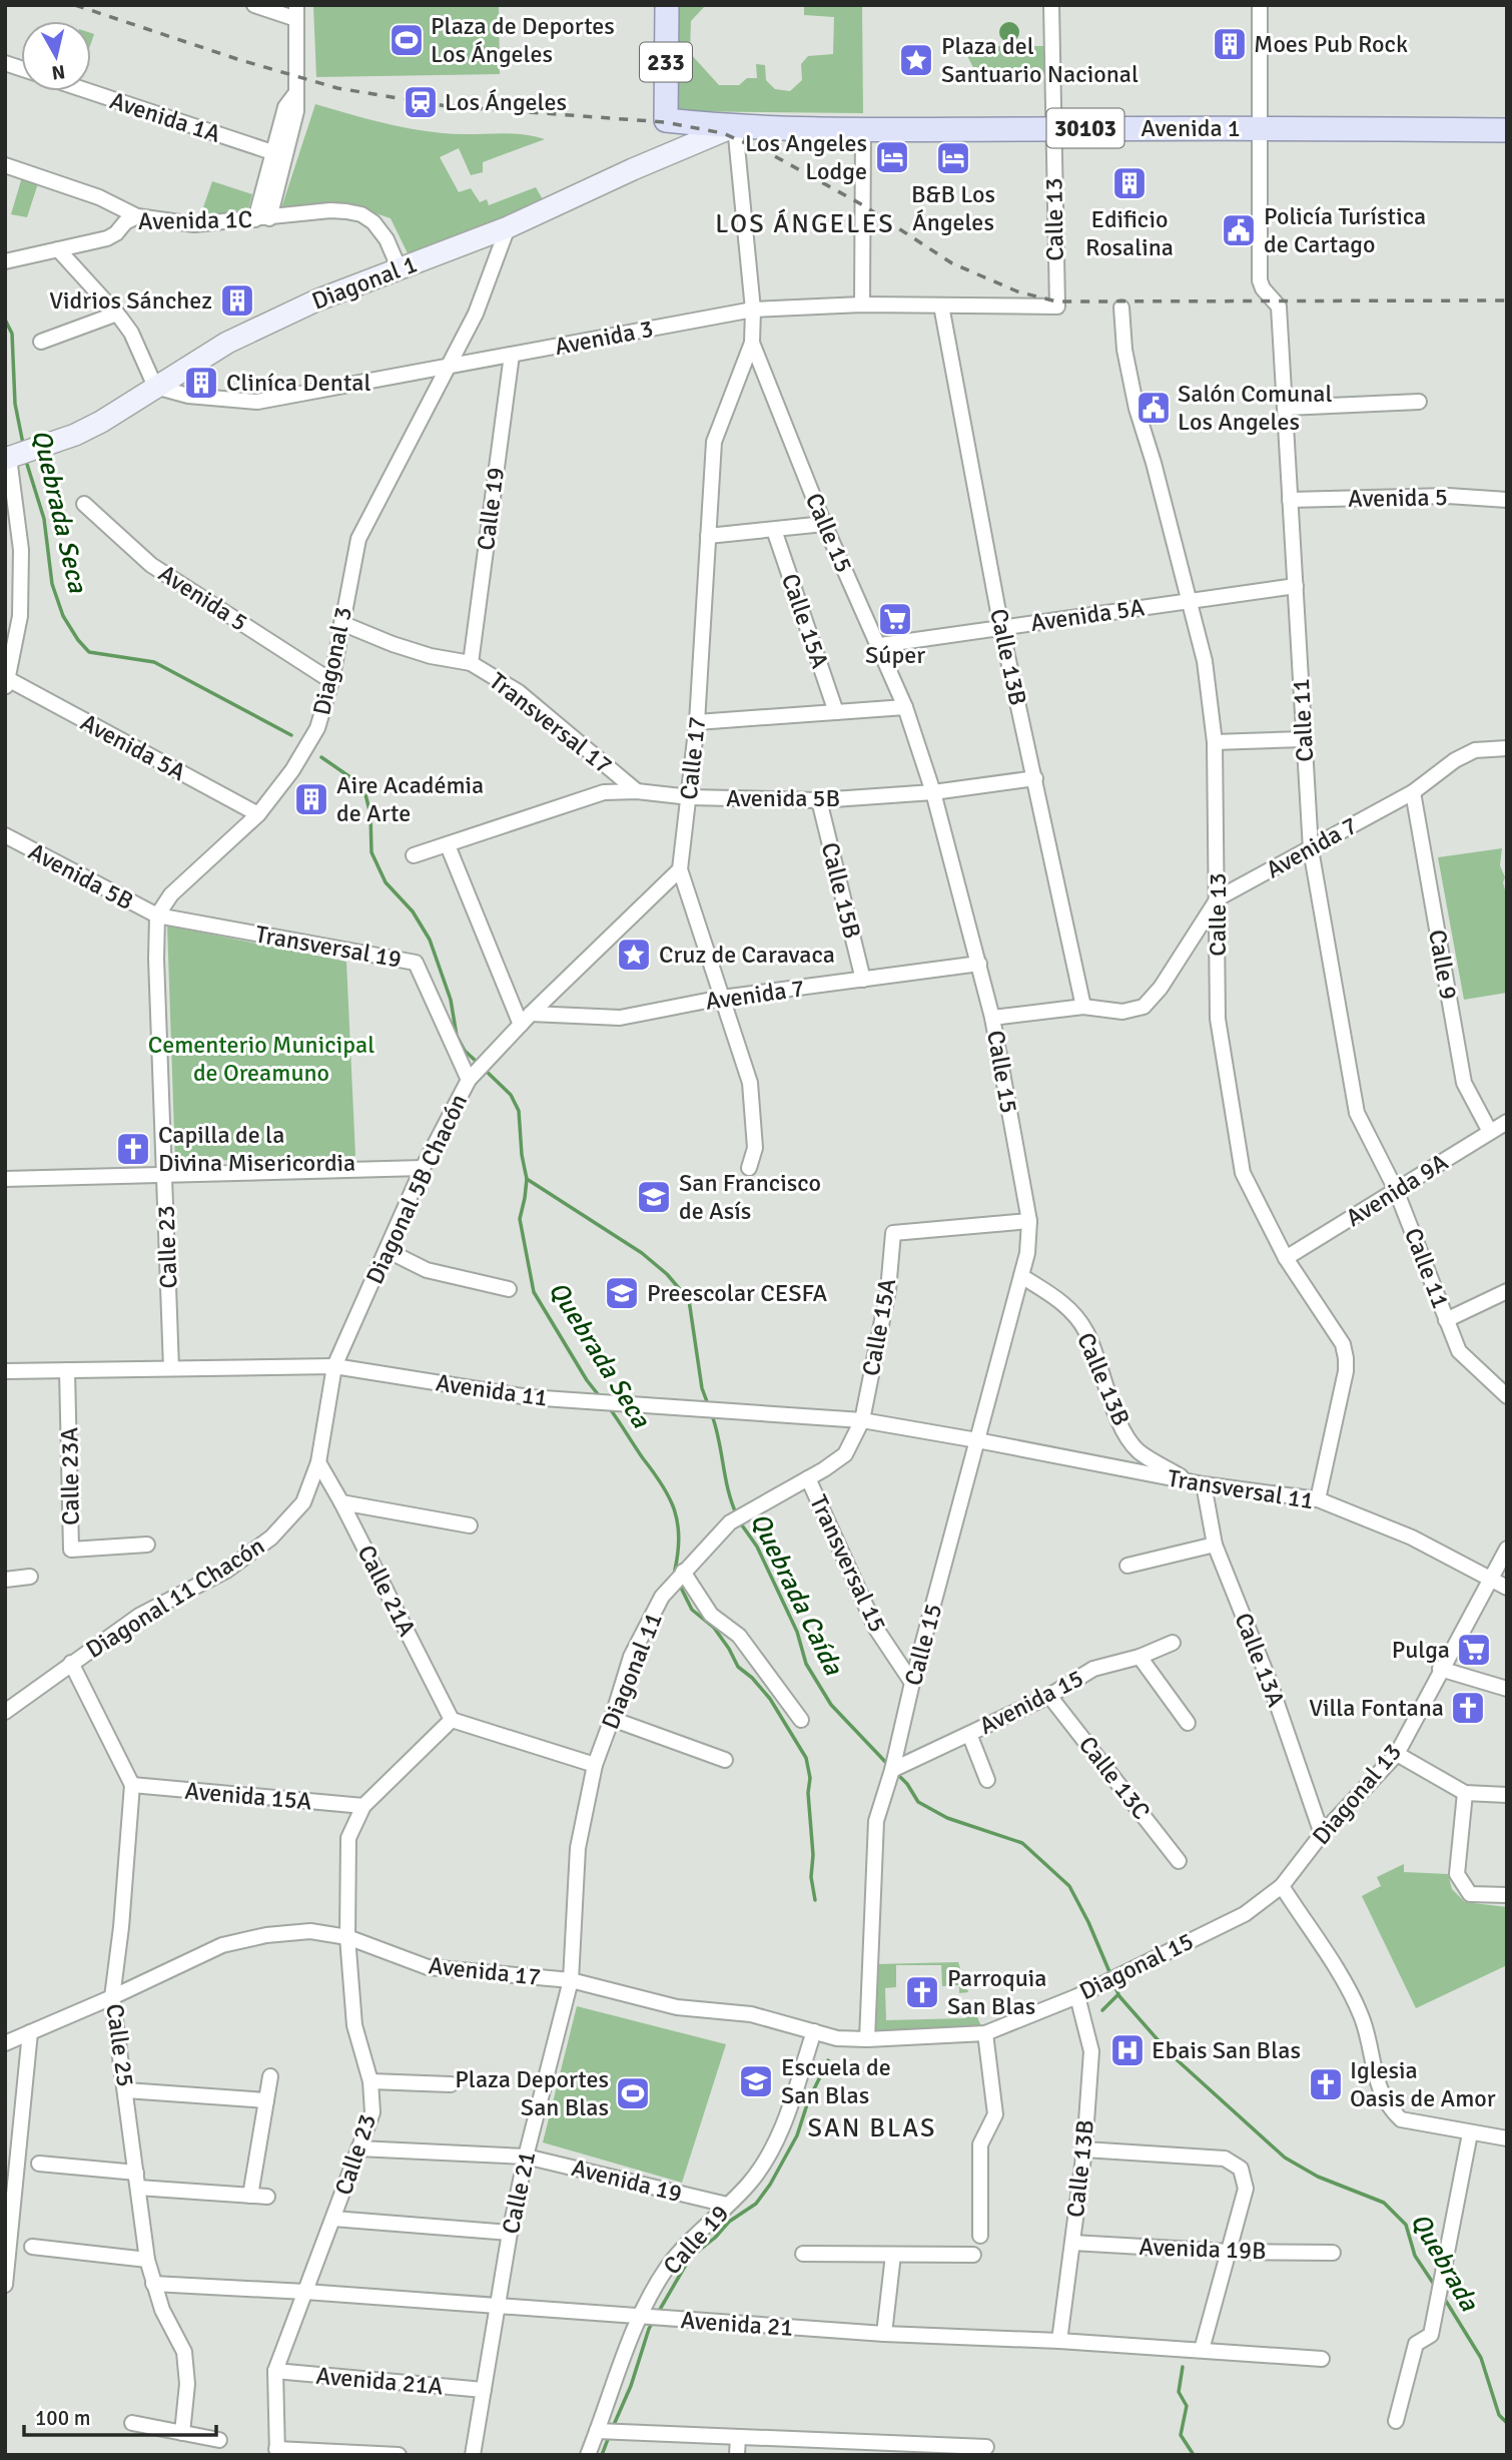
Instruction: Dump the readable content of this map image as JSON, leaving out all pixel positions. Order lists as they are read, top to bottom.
{
  "streets": {
    "main road": [
      "233",
      "30103",
      "Avenida 1",
      "Diagonal 1"
    ],
    "street": [
      "Avenida 1A",
      "Calle 13",
      "Avenida 1C",
      "Avenida 3",
      "Avenida 5",
      "Calle 19",
      "Calle 15",
      "Avenida 5A",
      "Calle 15A",
      "Calle 13B",
      "Diagonal 3",
      "Calle 11",
      "Transversal 17",
      "Calle 17",
      "Avenida 5B",
      "Avenida 7",
      "Calle 15B",
      "Transversal 19",
      "Calle 9",
      "Diagonal 5B Chacón",
      "Avenida 9A",
      "Calle 23",
      "Avenida 11",
      "Calle 23A",
      "Transversal 11",
      "Transversal 15",
      "Calle 21A",
      "Diagonal 11 Chacón",
      "Calle 13A",
      "Diagonal 11",
      "Avenida 15",
      "Calle 13C",
      "Diagonal 13",
      "Avenida 15A",
      "Diagonal 15",
      "Avenida 17",
      "Calle 25",
      "Avenida 19",
      "Calle 21",
      "Avenida 19B",
      "Avenida 21",
      "Avenida 21A"
    ]
  },
  "crossings": [
    ["233", "Avenida 1"],
    ["233", "Diagonal 1"],
    ["Avenida 1", "Calle 13"],
    ["Avenida 1", "Diagonal 1"],
    ["Avenida 1", "Calle 15"],
    ["Avenida 1", "Calle 11"],
    ["Calle 13", "Avenida 3"],
    ["Calle 13", "Avenida 5A"],
    ["Calle 13", "Avenida 7"],
    ["Calle 13", "Avenida 9A"],
    ["Calle 13", "Transversal 11"],
    ["Diagonal 1", "Avenida 3"],
    ["Diagonal 1", "Calle 15"],
    ["Avenida 3", "Calle 19"],
    ["Avenida 3", "Calle 15"],
    ["Avenida 3", "Calle 13B"],
    ["Avenida 3", "Diagonal 3"],
    ["Avenida 5", "Diagonal 3"],
    ["Avenida 5", "Calle 11"],
    ["Calle 19", "Transversal 17"],
    ["Calle 19", "Avenida 17"],
    ["Calle 19", "Avenida 19"],
    ["Calle 19", "Avenida 21"],
    ["Calle 15", "Avenida 5A"],
    ["Calle 15", "Calle 15A"],
    ["Calle 15", "Calle 13B"],
    ["Calle 15", "Calle 17"],
    ["Calle 15", "Avenida 5B"],
    ["Calle 15", "Avenida 7"],
    ["Calle 15", "Avenida 11"],
    ["Calle 15", "Transversal 11"],
    ["Calle 15", "Transversal 15"],
    ["Calle 15", "Avenida 15"],
    ["Calle 15", "Avenida 17"],
    ["Avenida 5A", "Calle 13B"],
    ["Avenida 5A", "Diagonal 3"],
    ["Avenida 5A", "Calle 11"],
    ["Calle 15A", "Avenida 11"],
    ["Calle 15A", "Diagonal 11"],
    ["Calle 13B", "Avenida 5B"],
    ["Calle 13B", "Avenida 7"],
    ["Calle 13B", "Transversal 11"],
    ["Calle 13B", "Diagonal 15"],
    ["Calle 13B", "Avenida 19B"],
    ["Calle 13B", "Avenida 21"],
    ["Diagonal 3", "Transversal 17"],
    ["Diagonal 3", "Avenida 5B"],
    ["Diagonal 3", "Transversal 19"],
    ["Diagonal 3", "Calle 23"],
    ["Calle 11", "Avenida 7"],
    ["Calle 11", "Avenida 9A"],
    ["Transversal 17", "Avenida 5B"],
    ["Calle 17", "Avenida 5B"],
    ["Calle 17", "Avenida 7"],
    ["Calle 17", "Diagonal 5B Chacón"],
    ["Avenida 5B", "Calle 15B"],
    ["Avenida 5B", "Transversal 19"],
    ["Avenida 5B", "Calle 23"],
    ["Avenida 7", "Calle 15B"],
    ["Avenida 7", "Calle 9"],
    ["Avenida 7", "Diagonal 5B Chacón"],
    ["Transversal 19", "Diagonal 5B Chacón"],
    ["Transversal 19", "Calle 23"],
    ["Calle 9", "Avenida 9A"],
    ["Diagonal 5B Chacón", "Avenida 11"],
    ["Diagonal 5B Chacón", "Calle 21A"],
    ["Diagonal 5B Chacón", "Diagonal 11 Chacón"],
    ["Calle 23", "Avenida 11"],
    ["Calle 23", "Avenida 15A"],
    ["Calle 23", "Avenida 17"],
    ["Calle 23", "Avenida 19"],
    ["Calle 23", "Avenida 21"],
    ["Calle 23", "Avenida 21A"],
    ["Avenida 11", "Calle 23A"],
    ["Avenida 11", "Transversal 11"],
    ["Avenida 11", "Diagonal 11"],
    ["Transversal 11", "Calle 13A"],
    ["Transversal 11", "Diagonal 13"],
    ["Transversal 15", "Diagonal 11"],
    ["Calle 21A", "Diagonal 11 Chacón"],
    ["Calle 13A", "Diagonal 13"],
    ["Diagonal 11", "Calle 21"],
    ["Avenida 15", "Calle 13C"],
    ["Diagonal 13", "Diagonal 15"],
    ["Avenida 15A", "Calle 25"],
    ["Diagonal 15", "Avenida 17"],
    ["Avenida 17", "Calle 25"],
    ["Avenida 17", "Calle 21"],
    ["Calle 25", "Avenida 21"],
    ["Avenida 19", "Calle 21"],
    ["Calle 21", "Avenida 21"],
    ["Calle 21", "Avenida 21A"]
  ],
  "districts": ["LOS ÁNGELES", "SAN BLAS"],
  "water": ["Quebrada Seca", "Quebrada Caída", "Quebrada"],
  "parks": ["Cementerio Municipal de Oreamuno"],
  "places": {
    "sports": ["Plaza de Deportes Los Ángeles", "Plaza Deportes San Blas"],
    "building": [
      "Moes Pub Rock",
      "Edificio Rosalina",
      "Vidrios Sánchez",
      "Cliníca Dental",
      "Aire Académia de Arte"
    ],
    "place": ["Plaza del Santuario Nacional", "Cruz de Caravaca"],
    "station": ["Los Ángeles"],
    "hotel": ["Los Angeles Lodge", "B&B Los Ángeles"],
    "public building": ["Policía Turística de Cartago", "Salón Comunal Los Angeles"],
    "supermarket": ["Súper", "Pulga"],
    "church": [
      "Capilla de la Divina Misericordia",
      "Villa Fontana",
      "Parroquia San Blas",
      "Iglesia Oasis de Amor"
    ],
    "school or university": ["San Francisco de Asís", "Preescolar CESFA", "Escuela de San Blas"],
    "hospital": ["Ebais San Blas"]
  },
  "scale_bar": "100 m",
  "north": "bottom"
}
